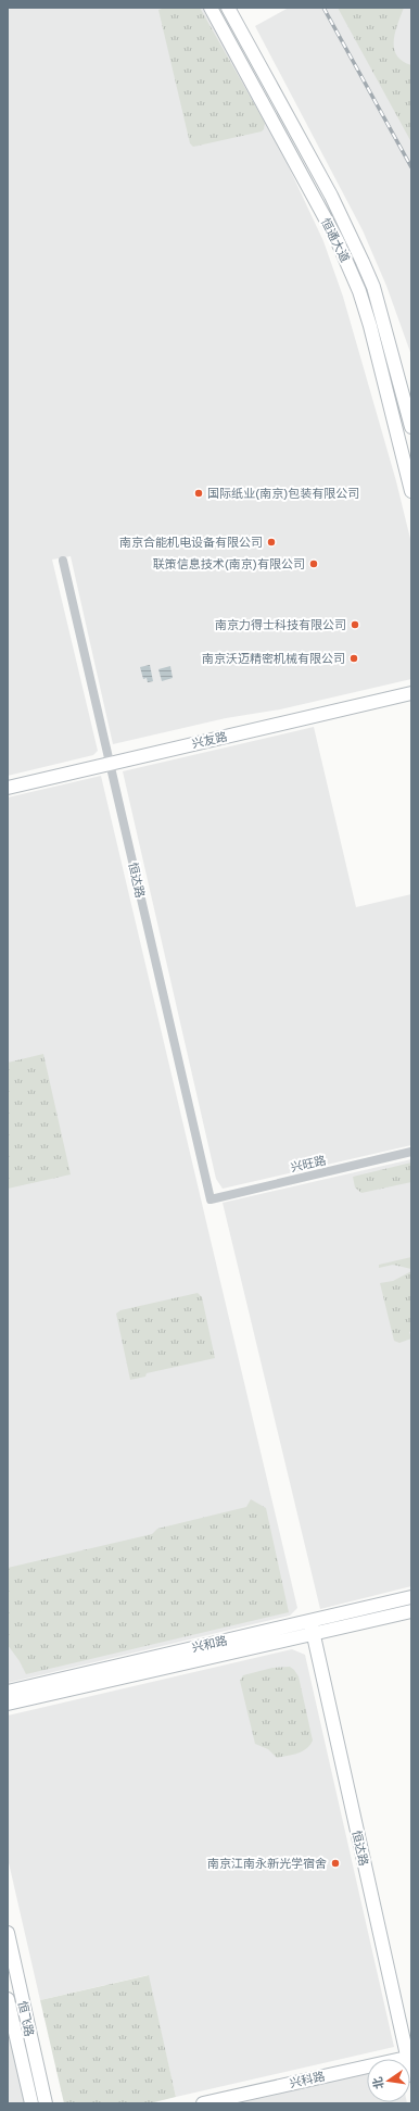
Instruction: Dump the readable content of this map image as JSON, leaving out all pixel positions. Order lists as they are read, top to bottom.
{
  "streets": {
    "main road": [
      "恒通大道",
      "兴友路",
      "恒达路",
      "兴和路",
      "恒飞路",
      "兴科路"
    ],
    "street": ["兴旺路"]
  },
  "crossings": [
    ["兴友路", "恒达路"],
    ["恒达路", "兴旺路"],
    ["恒达路", "兴和路"],
    ["恒达路", "兴科路"]
  ],
  "places": [
    "国际纸业(南京)包装有限公司",
    "南京合能机电设备有限公司",
    "联策信息技术(南京)有限公司",
    "南京力得士科技有限公司",
    "南京沃迈精密机械有限公司",
    "南京江南永新光学宿舍"
  ],
  "north": "left"
}
